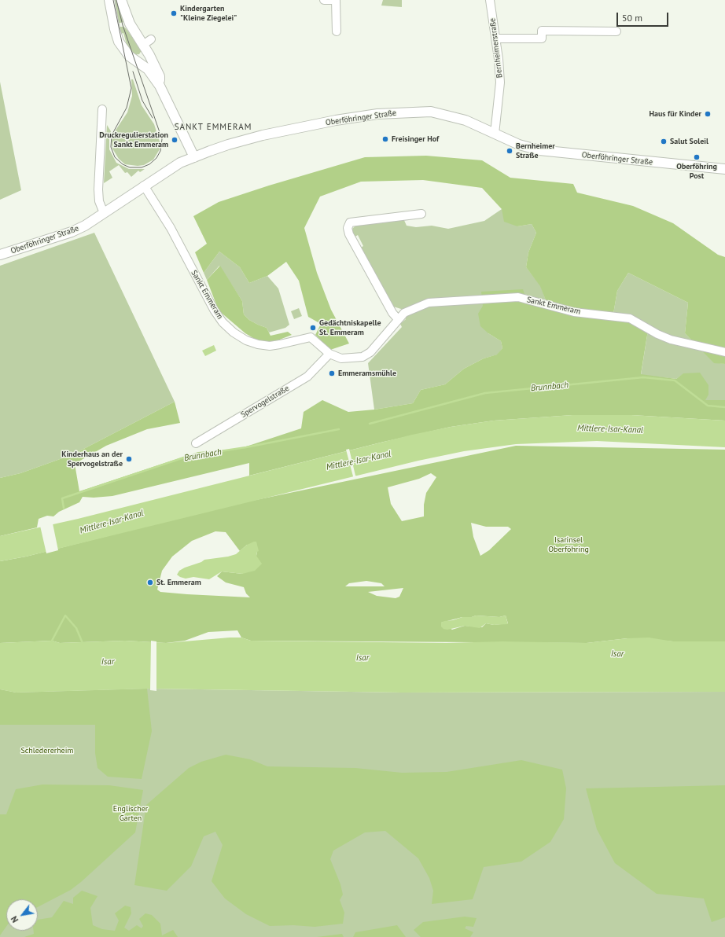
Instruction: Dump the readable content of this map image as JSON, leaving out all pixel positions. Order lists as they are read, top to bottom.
{
  "streets": {
    "main road": ["Oberföhringer Straße"],
    "street": ["Bernheimerstraße", "Sankt Emmeram", "Spervogelstraße"]
  },
  "crossings": [
    ["Bernheimerstraße", "Oberföhringer Straße"],
    ["Oberföhringer Straße", "Sankt Emmeram"],
    ["Sankt Emmeram", "Spervogelstraße"]
  ],
  "districts": ["SANKT EMMERAM"],
  "water": ["Brunnbach", "Mittlere-Isar-Kanal", "Isar"],
  "parks": ["Isarinsel Oberföhring", "Schledererheim", "Englischer Garten"],
  "places": [
    "Kindergarten \"Kleine Ziegelei\"",
    "Haus für Kinder",
    "Freisinger Hof",
    "Druckregulierstation Sankt Emmeram",
    "Salut Soleil",
    "Bernheimer Straße",
    "Oberföhring Post",
    "Gedächtniskapelle St. Emmeram",
    "Emmeramsmühle",
    "Kinderhaus an der Spervogelstraße",
    "St. Emmeram"
  ],
  "scale_bar": "50 m",
  "north": "bottom left"
}
